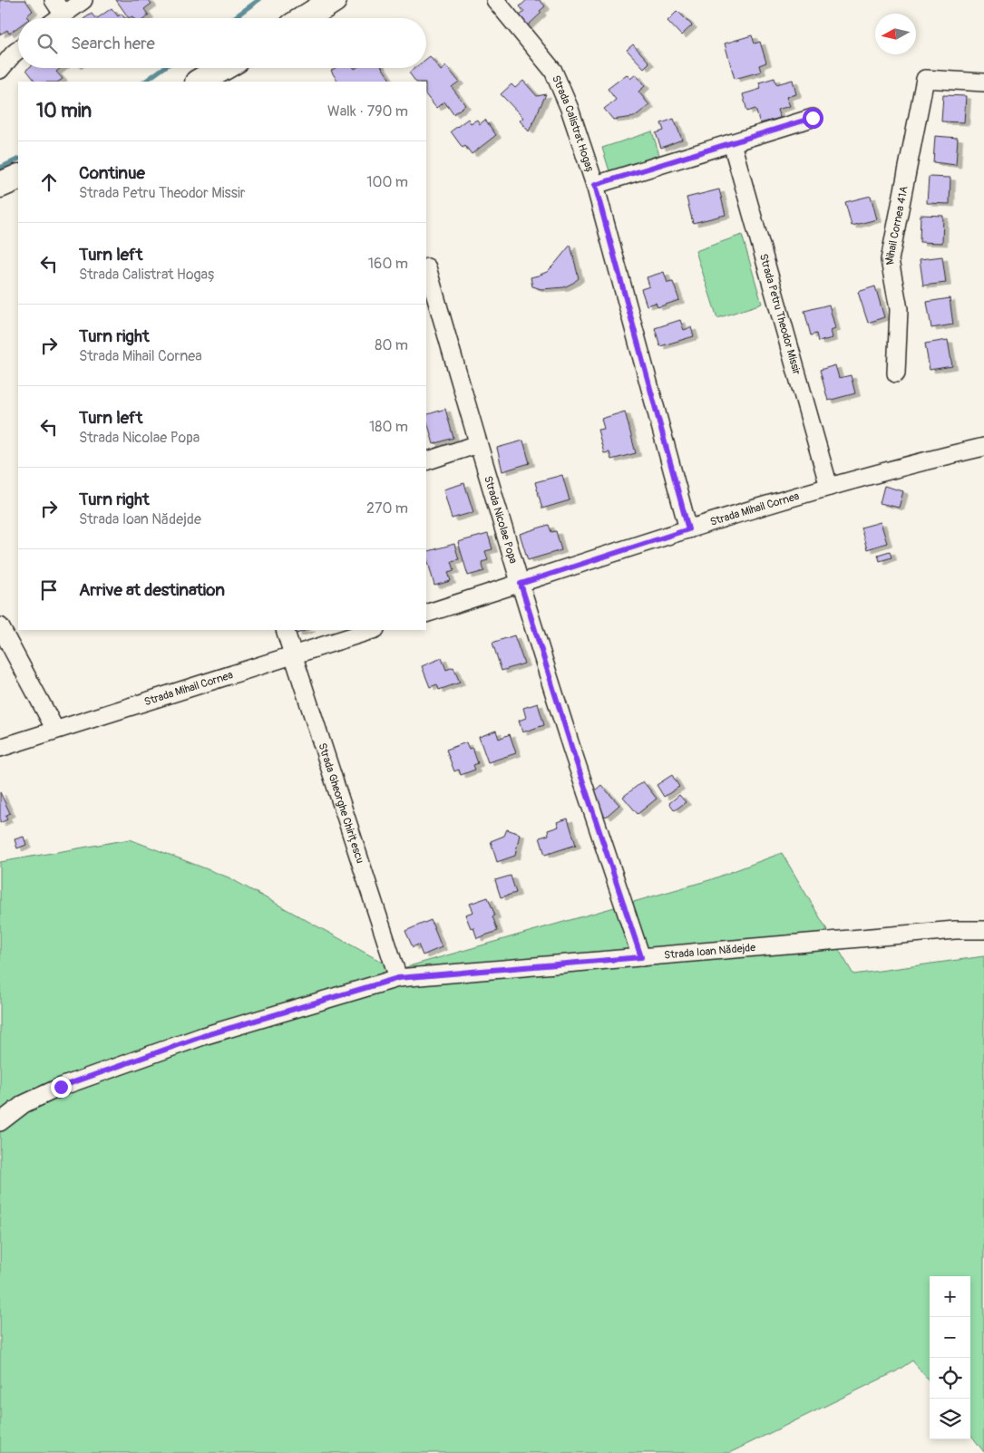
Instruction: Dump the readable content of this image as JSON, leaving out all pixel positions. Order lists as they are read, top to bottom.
{
  "streets": {
    "street": [
      "Strada Calistrat Hogaș",
      "Mihail Cornea 41A",
      "Strada Petru Theodor Missir",
      "Strada Mihail Cornea",
      "Strada Nicolae Popa",
      "Strada Gheorghe Chirițescu",
      "Strada Ioan Nădejde"
    ]
  },
  "crossings": [
    ["Strada Calistrat Hogaș", "Strada Mihail Cornea"],
    ["Strada Petru Theodor Missir", "Strada Mihail Cornea"],
    ["Strada Mihail Cornea", "Strada Nicolae Popa"],
    ["Strada Mihail Cornea", "Strada Gheorghe Chirițescu"],
    ["Strada Nicolae Popa", "Strada Ioan Nădejde"],
    ["Strada Gheorghe Chirițescu", "Strada Ioan Nădejde"]
  ],
  "north": "left",
  "page": {
    "search": "Search here",
    "heading": ["10 min", "Walk · 790 m"],
    "list": [
      ["Continue", "Strada Petru Theodor Missir", "100 m"],
      ["Turn left", "Strada Calistrat Hogaș", "160 m"],
      ["Turn right", "Strada Mihail Cornea", "80 m"],
      ["Turn left", "Strada Nicolae Popa", "180 m"],
      ["Turn right", "Strada Ioan Nădejde", "270 m"],
      "Arrive at destination"
    ],
    "map_buttons": ["+", "−"]
  }
}
